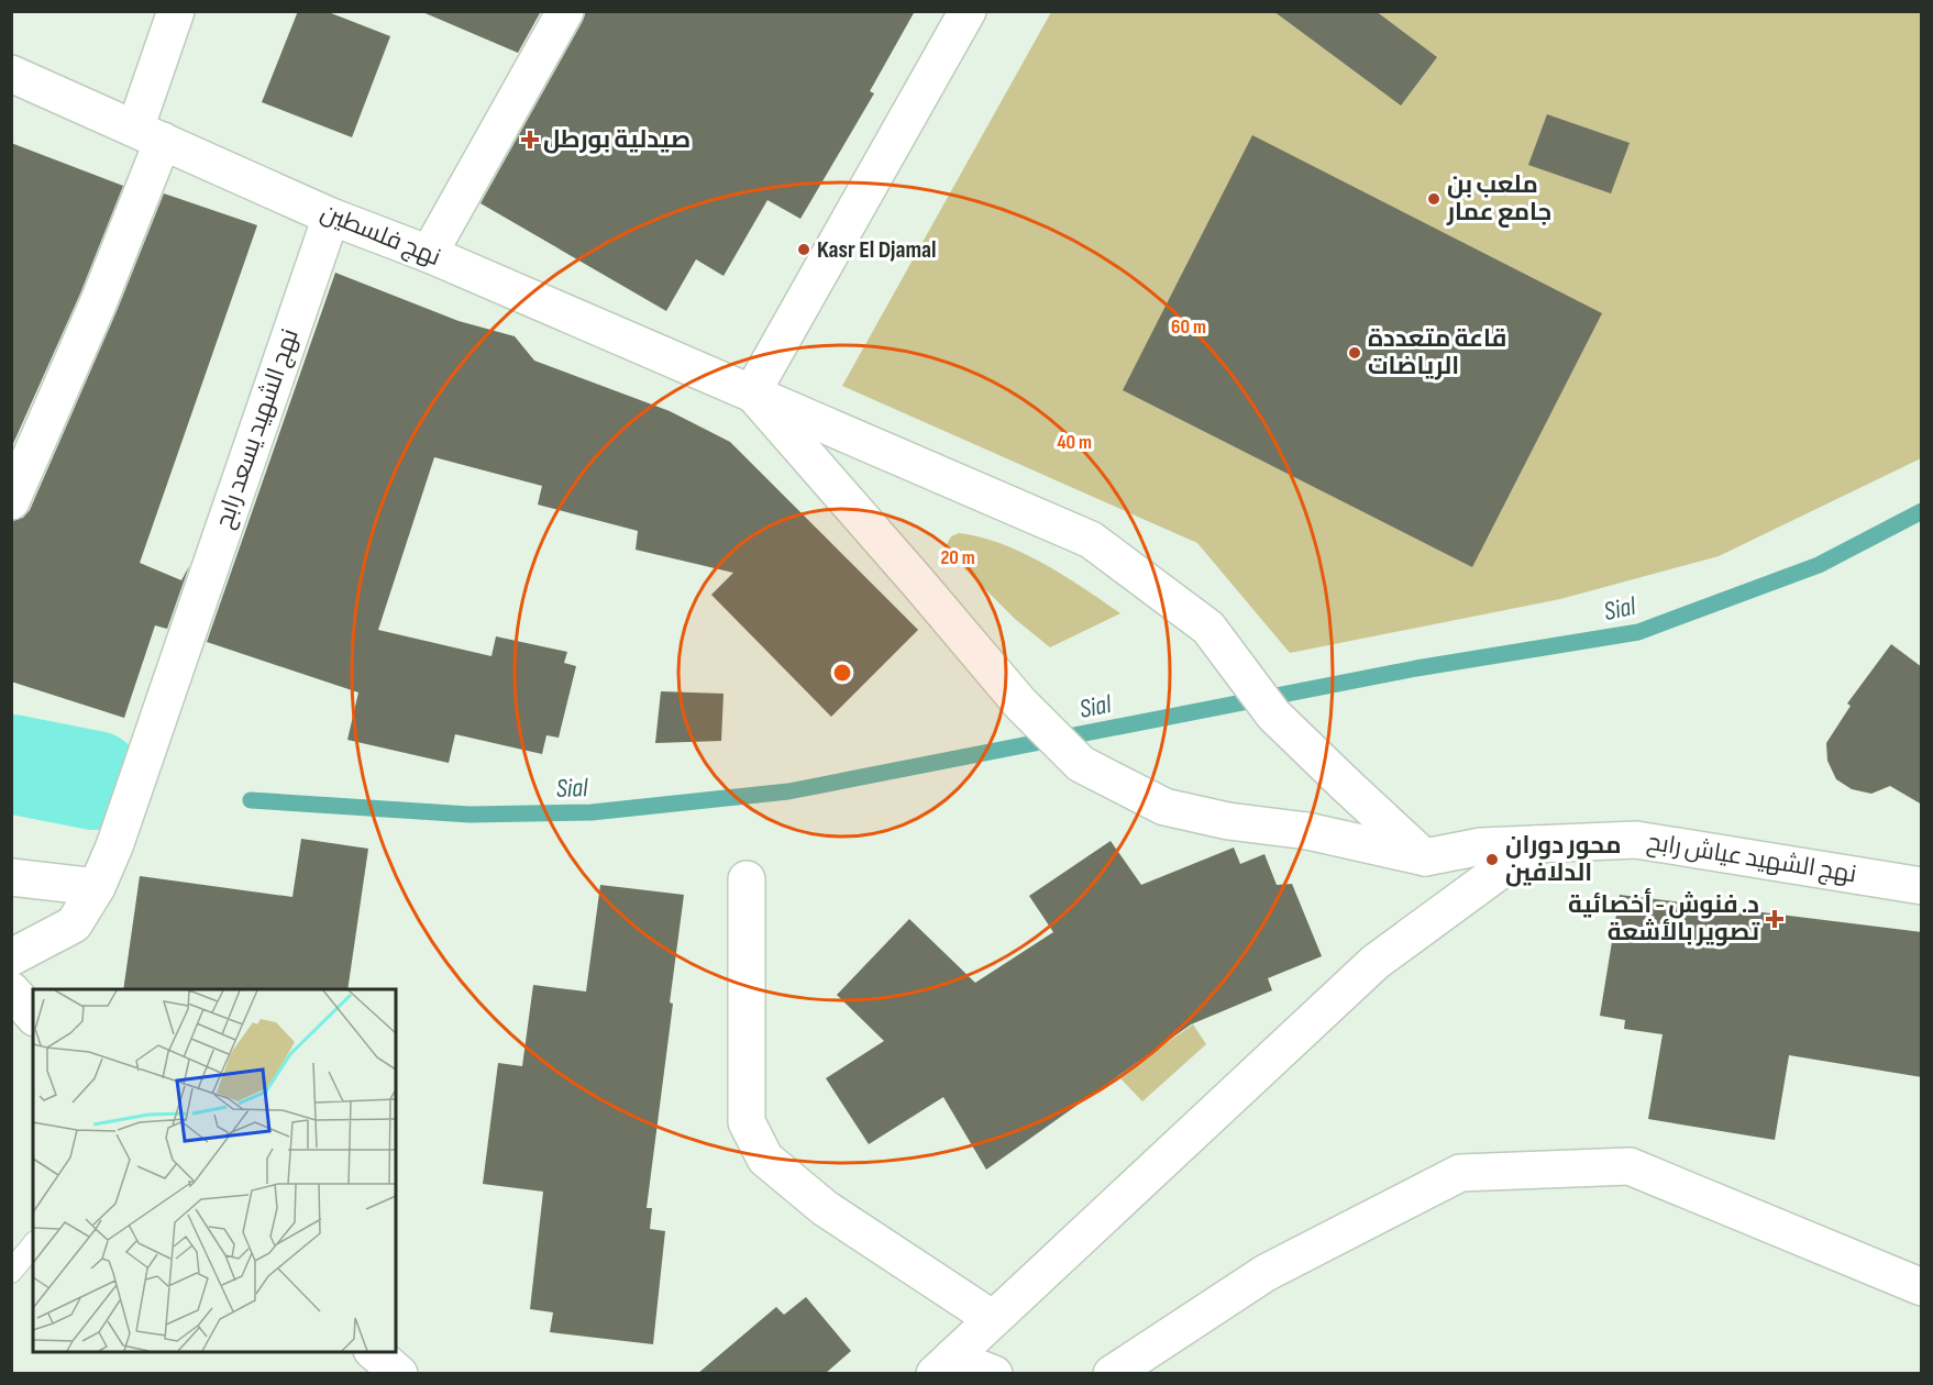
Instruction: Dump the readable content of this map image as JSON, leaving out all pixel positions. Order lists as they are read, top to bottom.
{
  "streets": {
    "street": ["نهج فلسطين", "نهج الشهيد يسعد رابح", "نهج الشهيد عياش رابح"]
  },
  "crossings": [
    ["نهج فلسطين", "نهج الشهيد يسعد رابح"],
    ["نهج فلسطين", "نهج الشهيد عياش رابح"]
  ],
  "water": ["Sial"],
  "places": {
    "health": ["صيدلية بورطل", "د. فنوش - أخصائية تصوير بالأشعة"],
    "other": [
      "ملعب بن جامع عمار",
      "Kasr El Djamal",
      "قاعة متعددة الرياضات",
      "محور دوران الدلافين"
    ]
  },
  "rings": ["60 m", "40 m", "20 m"]
}
